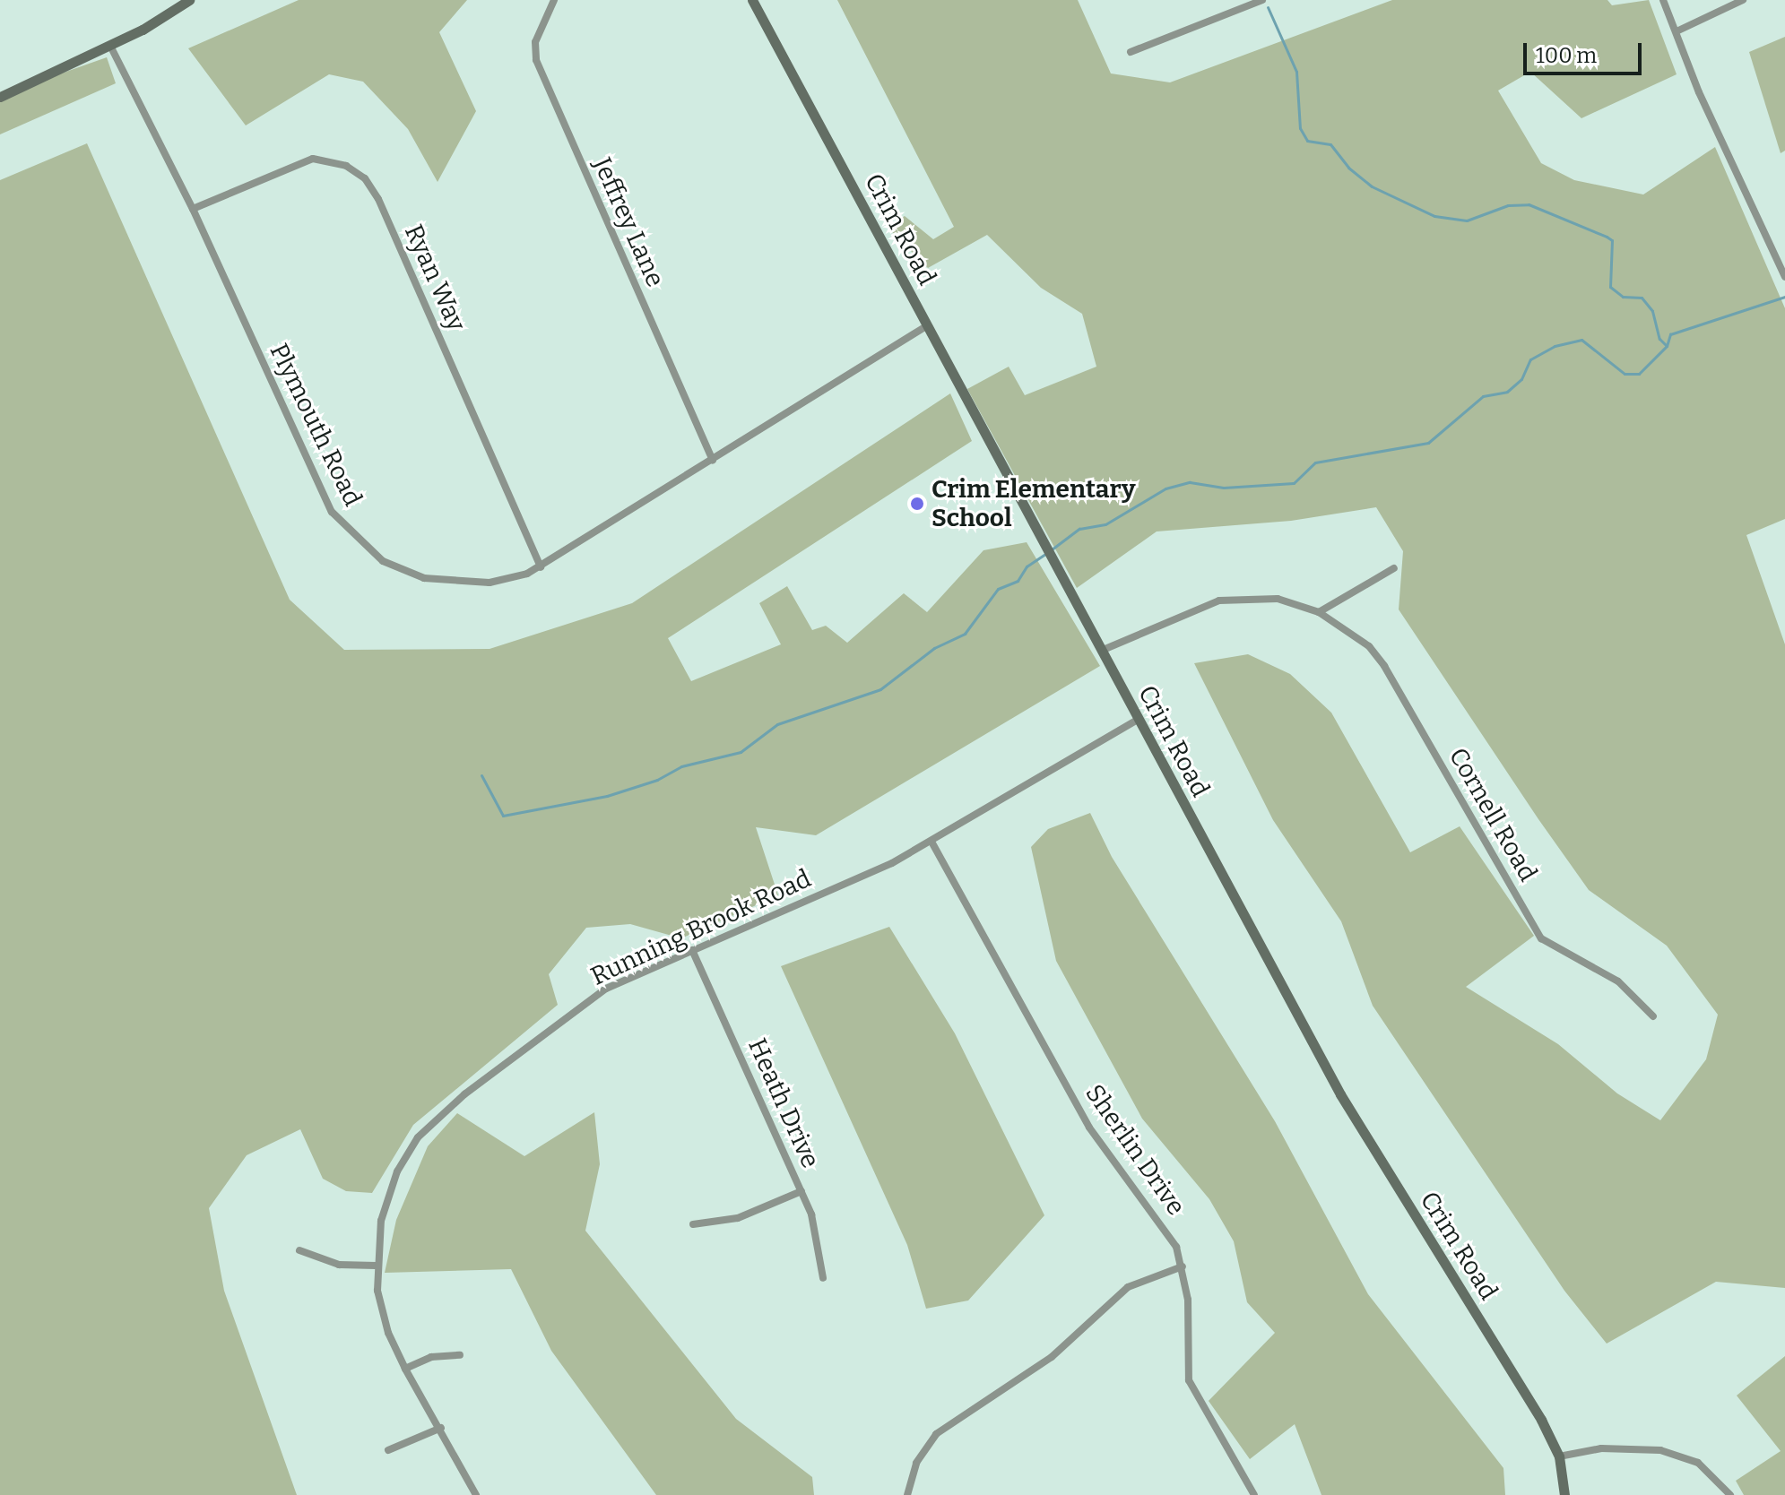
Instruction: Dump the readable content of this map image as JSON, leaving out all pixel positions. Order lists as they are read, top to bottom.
{
  "streets": {
    "street": [
      "Jeffrey Lane",
      "Crim Road",
      "Ryan Way",
      "Plymouth Road",
      "Cornell Road",
      "Running Brook Road",
      "Heath Drive",
      "Sherlin Drive"
    ]
  },
  "crossings": [
    ["Jeffrey Lane", "Plymouth Road"],
    ["Crim Road", "Plymouth Road"],
    ["Crim Road", "Cornell Road"],
    ["Crim Road", "Running Brook Road"],
    ["Ryan Way", "Plymouth Road"],
    ["Running Brook Road", "Heath Drive"],
    ["Running Brook Road", "Sherlin Drive"]
  ],
  "places": ["Crim Elementary School"],
  "scale_bar": "100 m"
}
